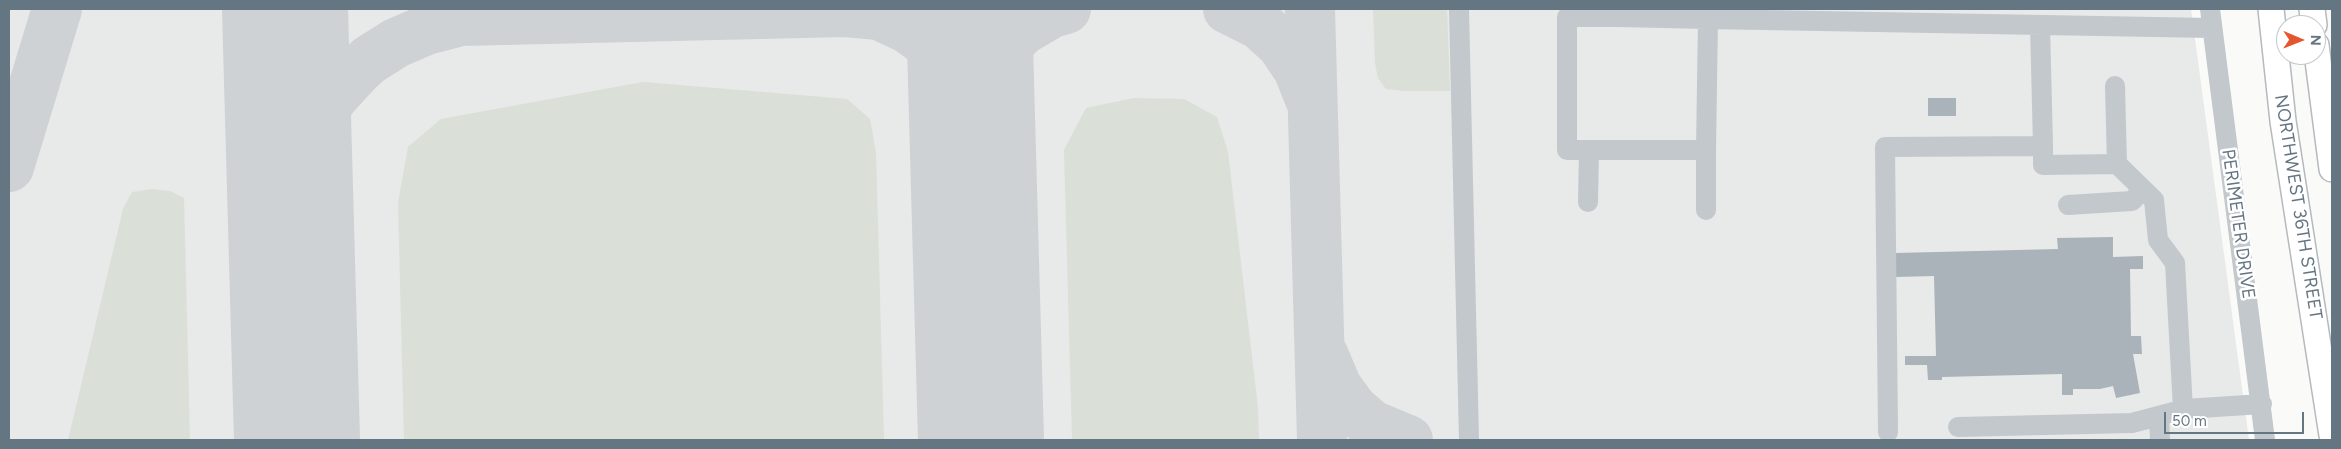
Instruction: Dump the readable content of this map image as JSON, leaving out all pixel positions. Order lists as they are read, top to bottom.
{
  "streets": {
    "main road": ["NORTHWEST 36TH STREET"],
    "street": ["PERIMETER DRIVE"]
  },
  "scale_bar": "50 m",
  "north": "right"
}
